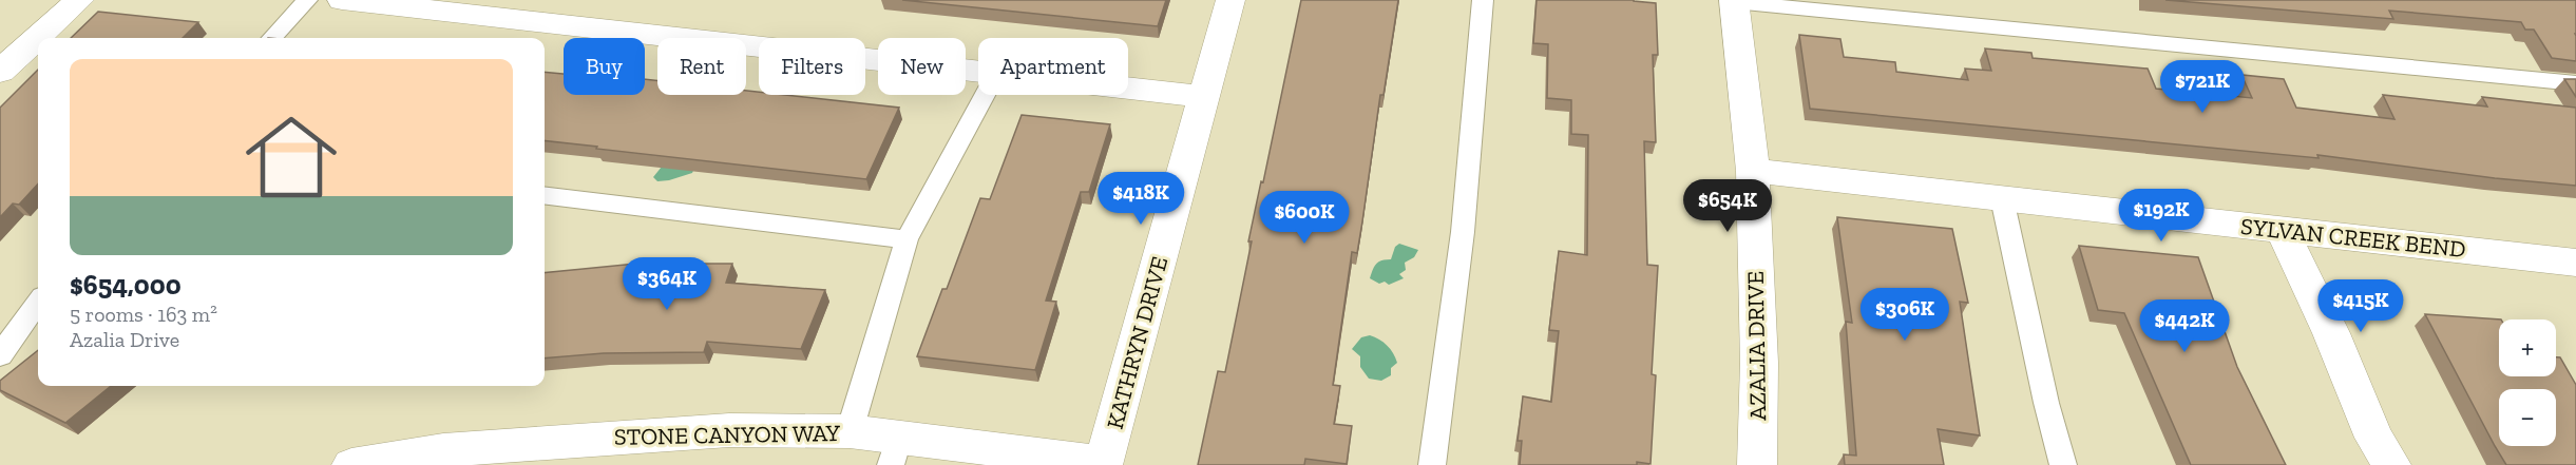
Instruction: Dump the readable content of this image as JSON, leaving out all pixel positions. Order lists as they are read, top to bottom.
{
  "streets": {
    "street": [
      "SYLVAN CREEK BEND",
      "KATHRYN DRIVE",
      "AZALIA DRIVE",
      "STONE CANYON WAY"
    ]
  },
  "crossings": [
    ["SYLVAN CREEK BEND", "AZALIA DRIVE"],
    ["KATHRYN DRIVE", "STONE CANYON WAY"]
  ],
  "page": {
    "chip": [
      "Buy",
      "Rent",
      "Filters",
      "New",
      "Apartment"
    ],
    "list": [
      {
        "name": "$654,000",
        "note": "5 rooms · 163 m² · Azalia Drive"
      }
    ],
    "price": [
      "$721K",
      "$418K",
      "$654K",
      "$192K",
      "$600K",
      "$364K",
      "$415K",
      "$306K",
      "$442K"
    ],
    "map_buttons": ["+", "−"]
  }
}
